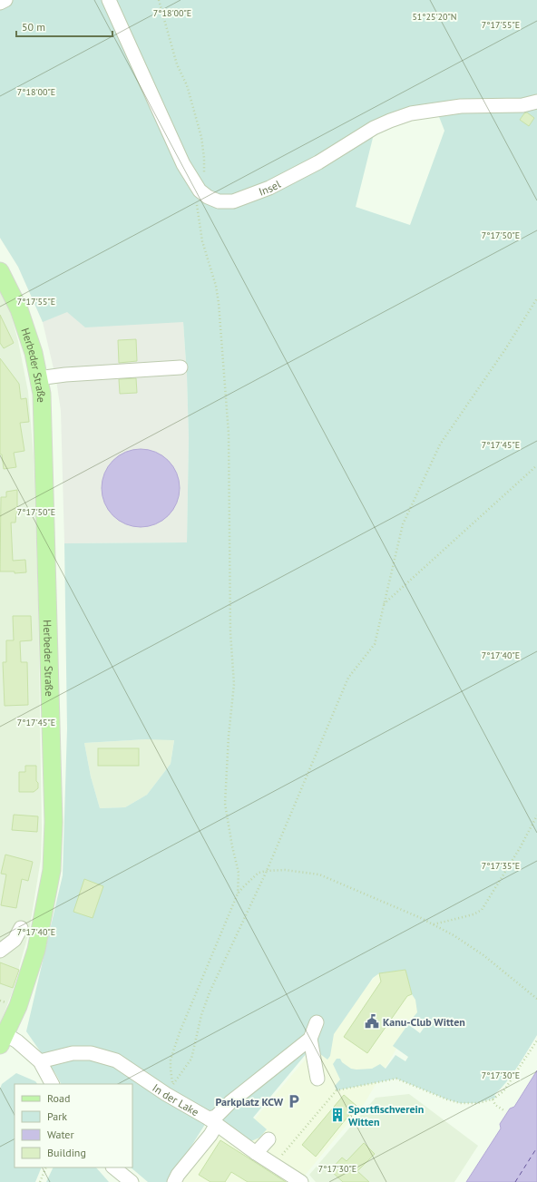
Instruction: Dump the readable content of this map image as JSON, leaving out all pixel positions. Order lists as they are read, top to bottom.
{
  "streets": {
    "main road": ["Herbeder Straße"],
    "street": ["Insel", "In der Lake"]
  },
  "places": {
    "public building": ["Kanu-Club Witten"],
    "parking": ["Parkplatz KCW"],
    "building": ["Sportfischverein Witten"]
  },
  "legend": [
    "Road",
    "Park",
    "Water",
    "Building"
  ],
  "scale_bar": "50 m",
  "coordinates": [
    "7°18'00\"E",
    "51°25'20\"N",
    "7°17'55\"E",
    "7°17'50\"E",
    "7°17'45\"E",
    "7°17'40\"E",
    "7°17'35\"E",
    "7°17'30\"E"
  ]
}
